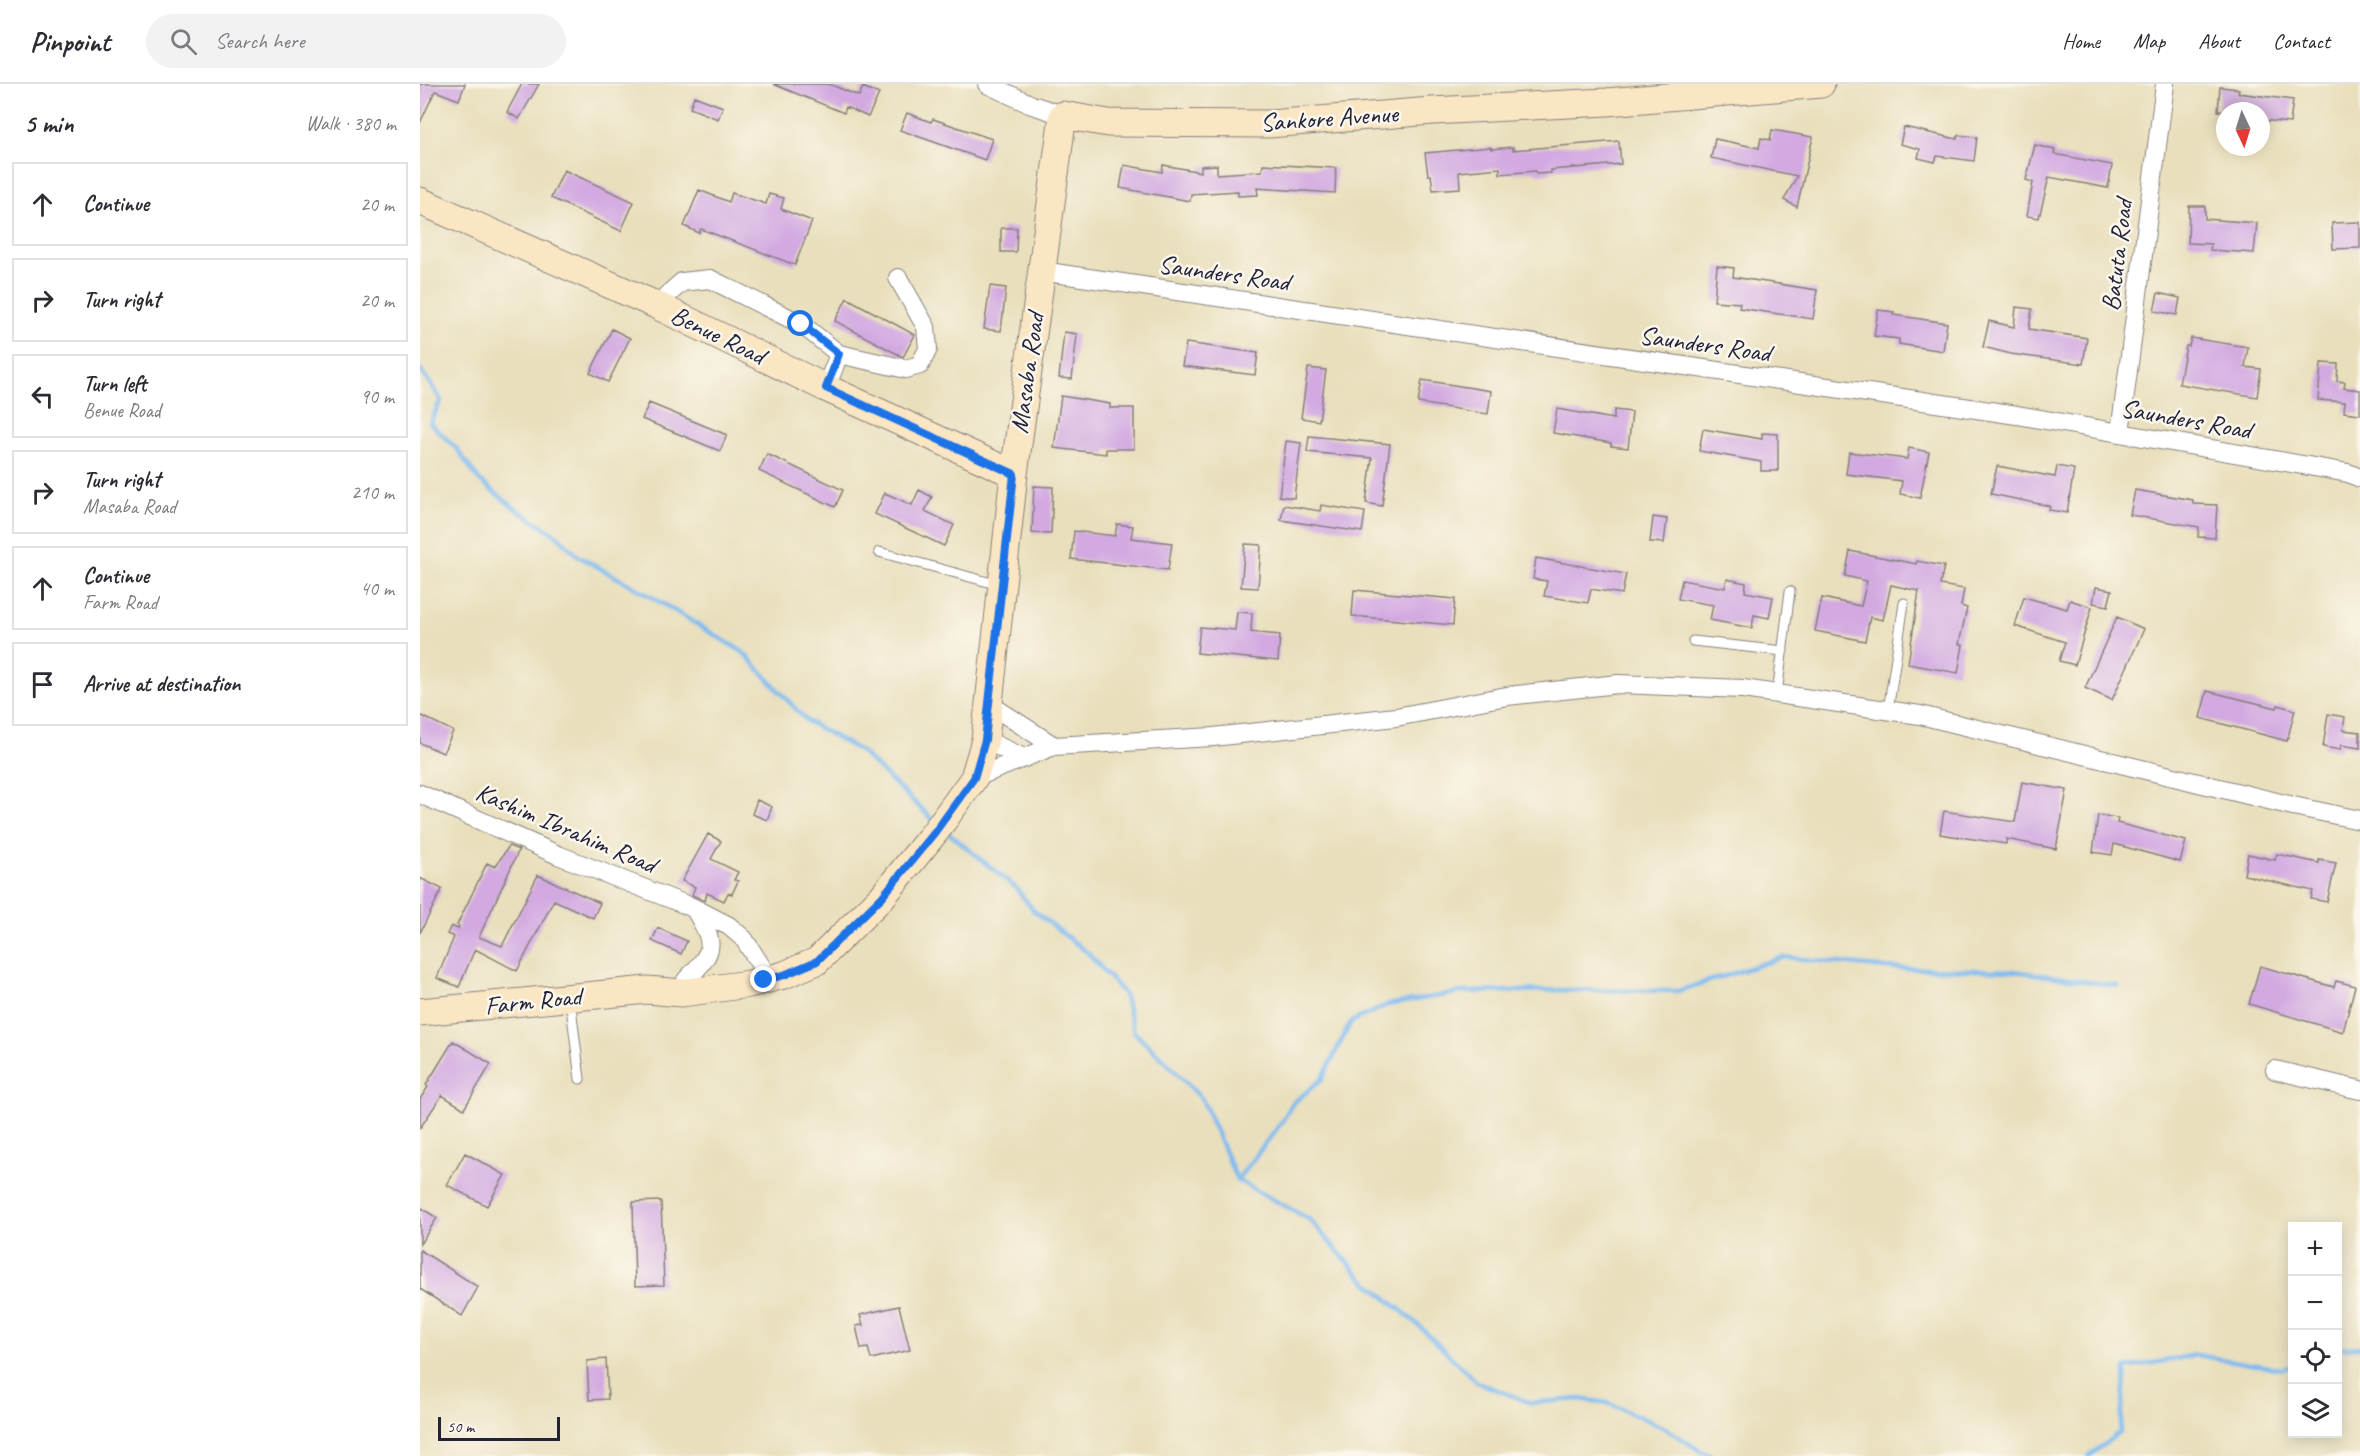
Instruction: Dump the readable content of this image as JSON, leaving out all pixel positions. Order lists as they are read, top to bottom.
{
  "streets": {
    "street": [
      "Sankore Avenue",
      "Batuta Road",
      "Saunders Road",
      "Benue Road",
      "Masaba Road",
      "Kashim Ibrahim Road",
      "Farm Road"
    ]
  },
  "crossings": [
    ["Sankore Avenue", "Masaba Road"],
    ["Batuta Road", "Saunders Road"],
    ["Saunders Road", "Masaba Road"],
    ["Benue Road", "Masaba Road"],
    ["Masaba Road", "Farm Road"],
    ["Kashim Ibrahim Road", "Farm Road"]
  ],
  "scale_bar": "50 m",
  "north": "bottom",
  "page": {
    "header": "Pinpoint",
    "search": "Search here",
    "nav": [
      "Home",
      "Map",
      "About",
      "Contact"
    ],
    "heading": ["5 min", "Walk · 380 m"],
    "list": [
      ["Continue", "20 m"],
      ["Turn right", "20 m"],
      ["Turn left", "Benue Road", "90 m"],
      ["Turn right", "Masaba Road", "210 m"],
      ["Continue", "Farm Road", "40 m"],
      "Arrive at destination"
    ],
    "map_buttons": ["+", "−"],
    "scale": "50 m"
  }
}
